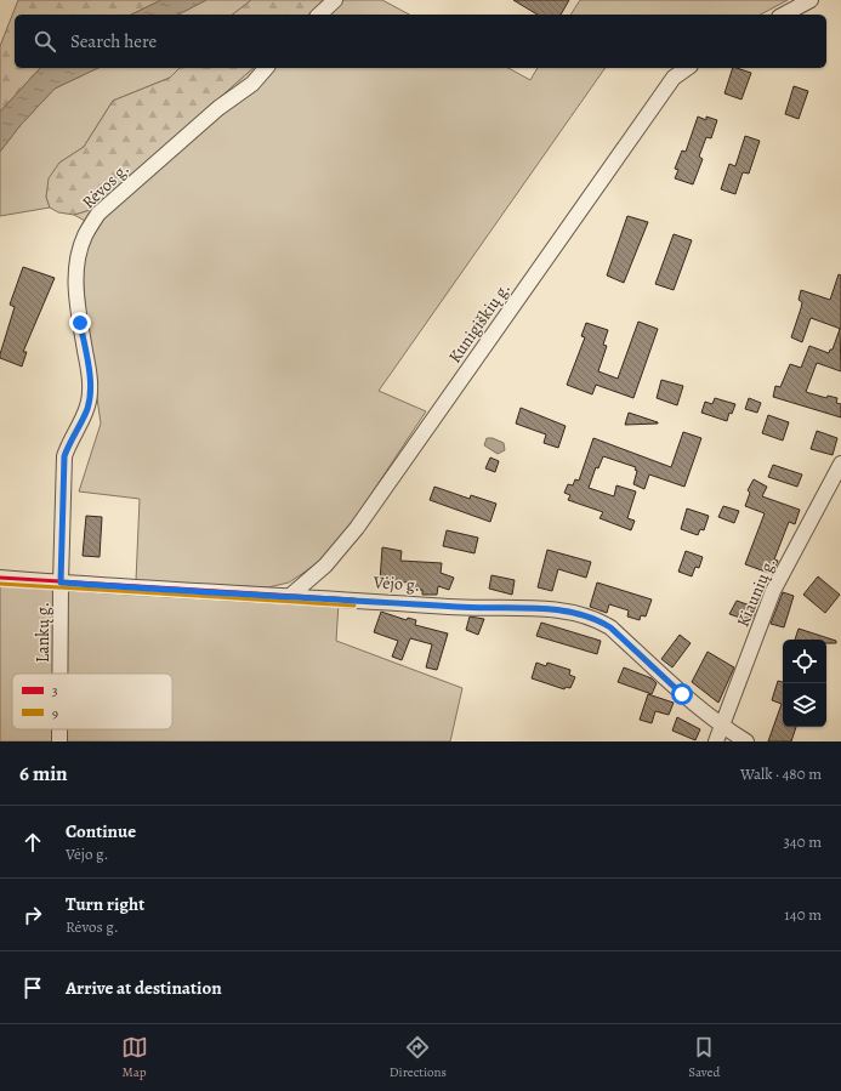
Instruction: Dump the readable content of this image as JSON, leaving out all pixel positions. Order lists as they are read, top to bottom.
{
  "streets": {
    "street": [
      "Rėvos g.",
      "Kunigiškių g.",
      "Vėjo g.",
      "Kiaunių g.",
      "Lankų g."
    ]
  },
  "crossings": [
    ["Rėvos g.", "Vėjo g."],
    ["Rėvos g.", "Lankų g."],
    ["Kunigiškių g.", "Vėjo g."],
    ["Vėjo g.", "Kiaunių g."],
    ["Vėjo g.", "Lankų g."]
  ],
  "lines": ["transit line 3", "transit line 9"],
  "legend": ["3", "9"],
  "page": {
    "search": "Search here",
    "heading": ["6 min", "Walk · 480 m"],
    "list": [
      ["Continue", "Vėjo g.", "340 m"],
      ["Turn right", "Rėvos g.", "140 m"],
      "Arrive at destination"
    ],
    "nav": ["Map", "Directions", "Saved"]
  }
}
